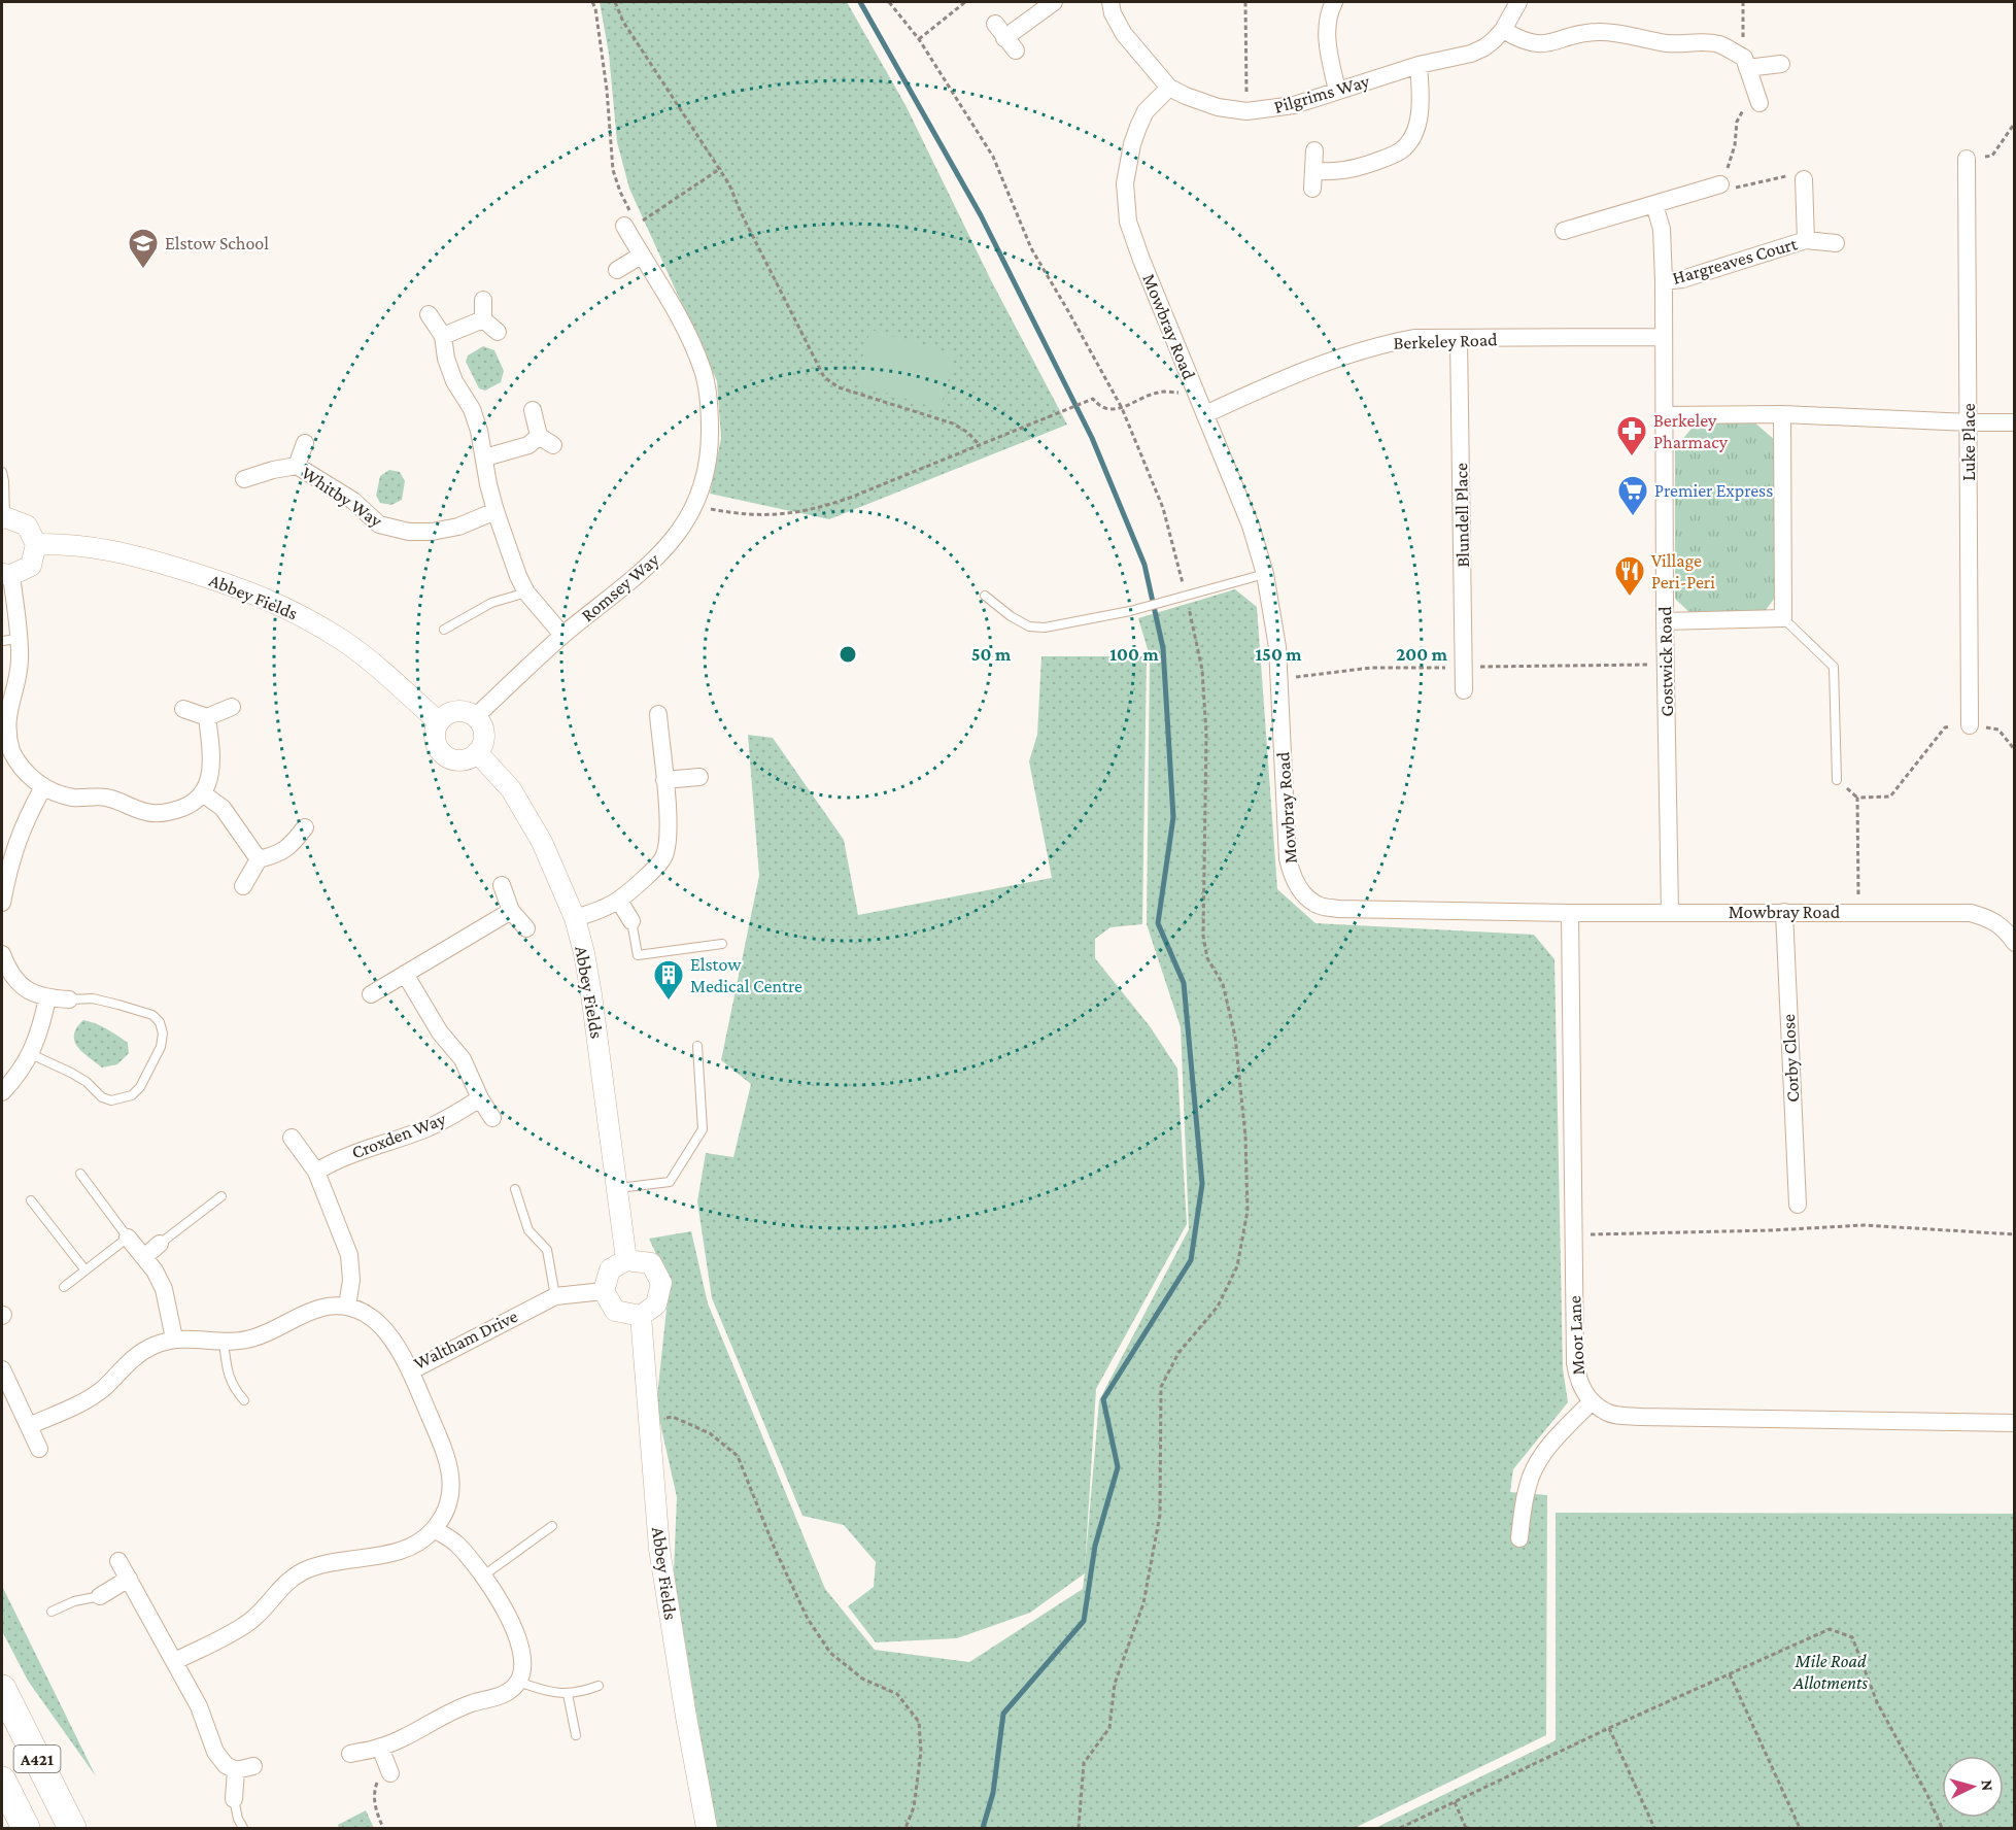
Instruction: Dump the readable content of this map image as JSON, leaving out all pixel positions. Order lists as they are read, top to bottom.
{
  "streets": {
    "highway": ["A421"],
    "street": [
      "Pilgrims Way",
      "Hargreaves Court",
      "Mowbray Road",
      "Berkeley Road",
      "Luke Place",
      "Whitby Way",
      "Blundell Place",
      "Romsey Way",
      "Abbey Fields",
      "Gostwick Road",
      "Corby Close",
      "Croxden Way",
      "Moor Lane",
      "Waltham Drive"
    ]
  },
  "crossings": [
    ["Pilgrims Way", "Mowbray Road"],
    ["Hargreaves Court", "Gostwick Road"],
    ["Mowbray Road", "Berkeley Road"],
    ["Mowbray Road", "Gostwick Road"],
    ["Mowbray Road", "Corby Close"],
    ["Mowbray Road", "Moor Lane"],
    ["Berkeley Road", "Blundell Place"],
    ["Berkeley Road", "Gostwick Road"],
    ["Romsey Way", "Abbey Fields"],
    ["Abbey Fields", "Waltham Drive"]
  ],
  "parks": ["Mile Road Allotments"],
  "places": {
    "school or university": ["Elstow School"],
    "pharmacy": ["Berkeley Pharmacy"],
    "supermarket": ["Premier Express"],
    "restaurant": ["Village Peri-Peri"],
    "building": ["Elstow Medical Centre"]
  },
  "north": "right",
  "rings": [
    "50 m",
    "100 m",
    "150 m",
    "200 m"
  ]
}
